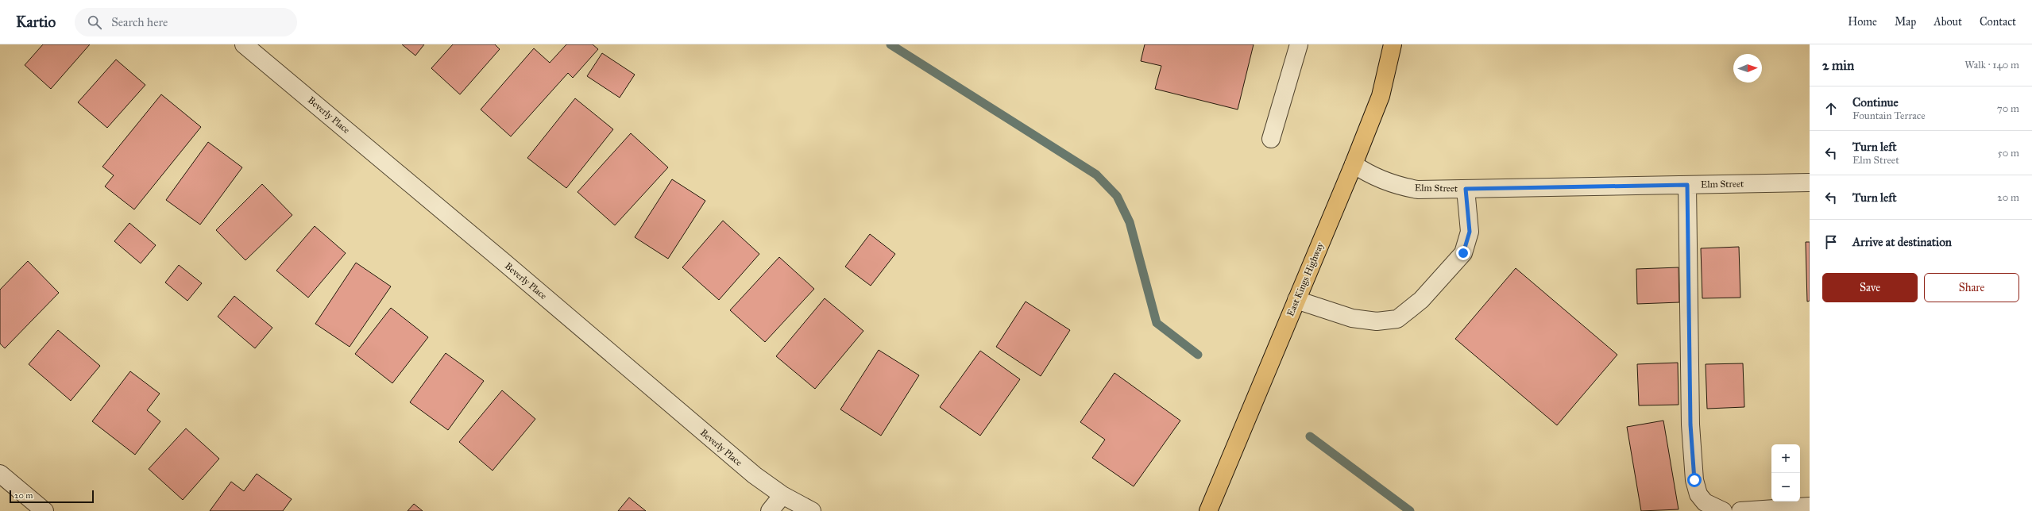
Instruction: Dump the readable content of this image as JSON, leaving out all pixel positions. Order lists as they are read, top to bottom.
{
  "streets": {
    "main road": ["East Kings Highway"],
    "street": ["Beverly Place", "Elm Street"]
  },
  "crossings": [
    ["Elm Street", "East Kings Highway"]
  ],
  "scale_bar": "20 m",
  "north": "right",
  "page": {
    "header": "Kartio",
    "search": "Search here",
    "nav": [
      "Home",
      "Map",
      "About",
      "Contact"
    ],
    "heading": ["2 min", "Walk · 140 m"],
    "list": [
      ["Continue", "Fountain Terrace", "70 m"],
      ["Turn left", "Elm Street", "50 m"],
      ["Turn left", "20 m"],
      "Arrive at destination"
    ],
    "buttons": ["Save", "Share"],
    "map_buttons": ["+", "−"],
    "scale": "20 m"
  }
}
